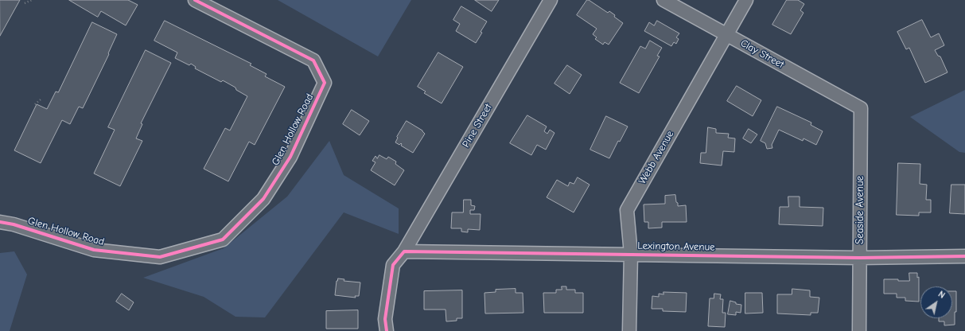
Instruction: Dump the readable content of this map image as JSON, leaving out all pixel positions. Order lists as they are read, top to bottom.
{
  "streets": {
    "street": [
      "Clay Street",
      "Pine Street",
      "Glen Hollow Road",
      "Webb Avenue",
      "Seaside Avenue",
      "Lexington Avenue"
    ]
  },
  "crossings": [
    ["Clay Street", "Webb Avenue"],
    ["Clay Street", "Seaside Avenue"],
    ["Pine Street", "Lexington Avenue"],
    ["Webb Avenue", "Lexington Avenue"],
    ["Seaside Avenue", "Lexington Avenue"]
  ],
  "north": "top right"
}
